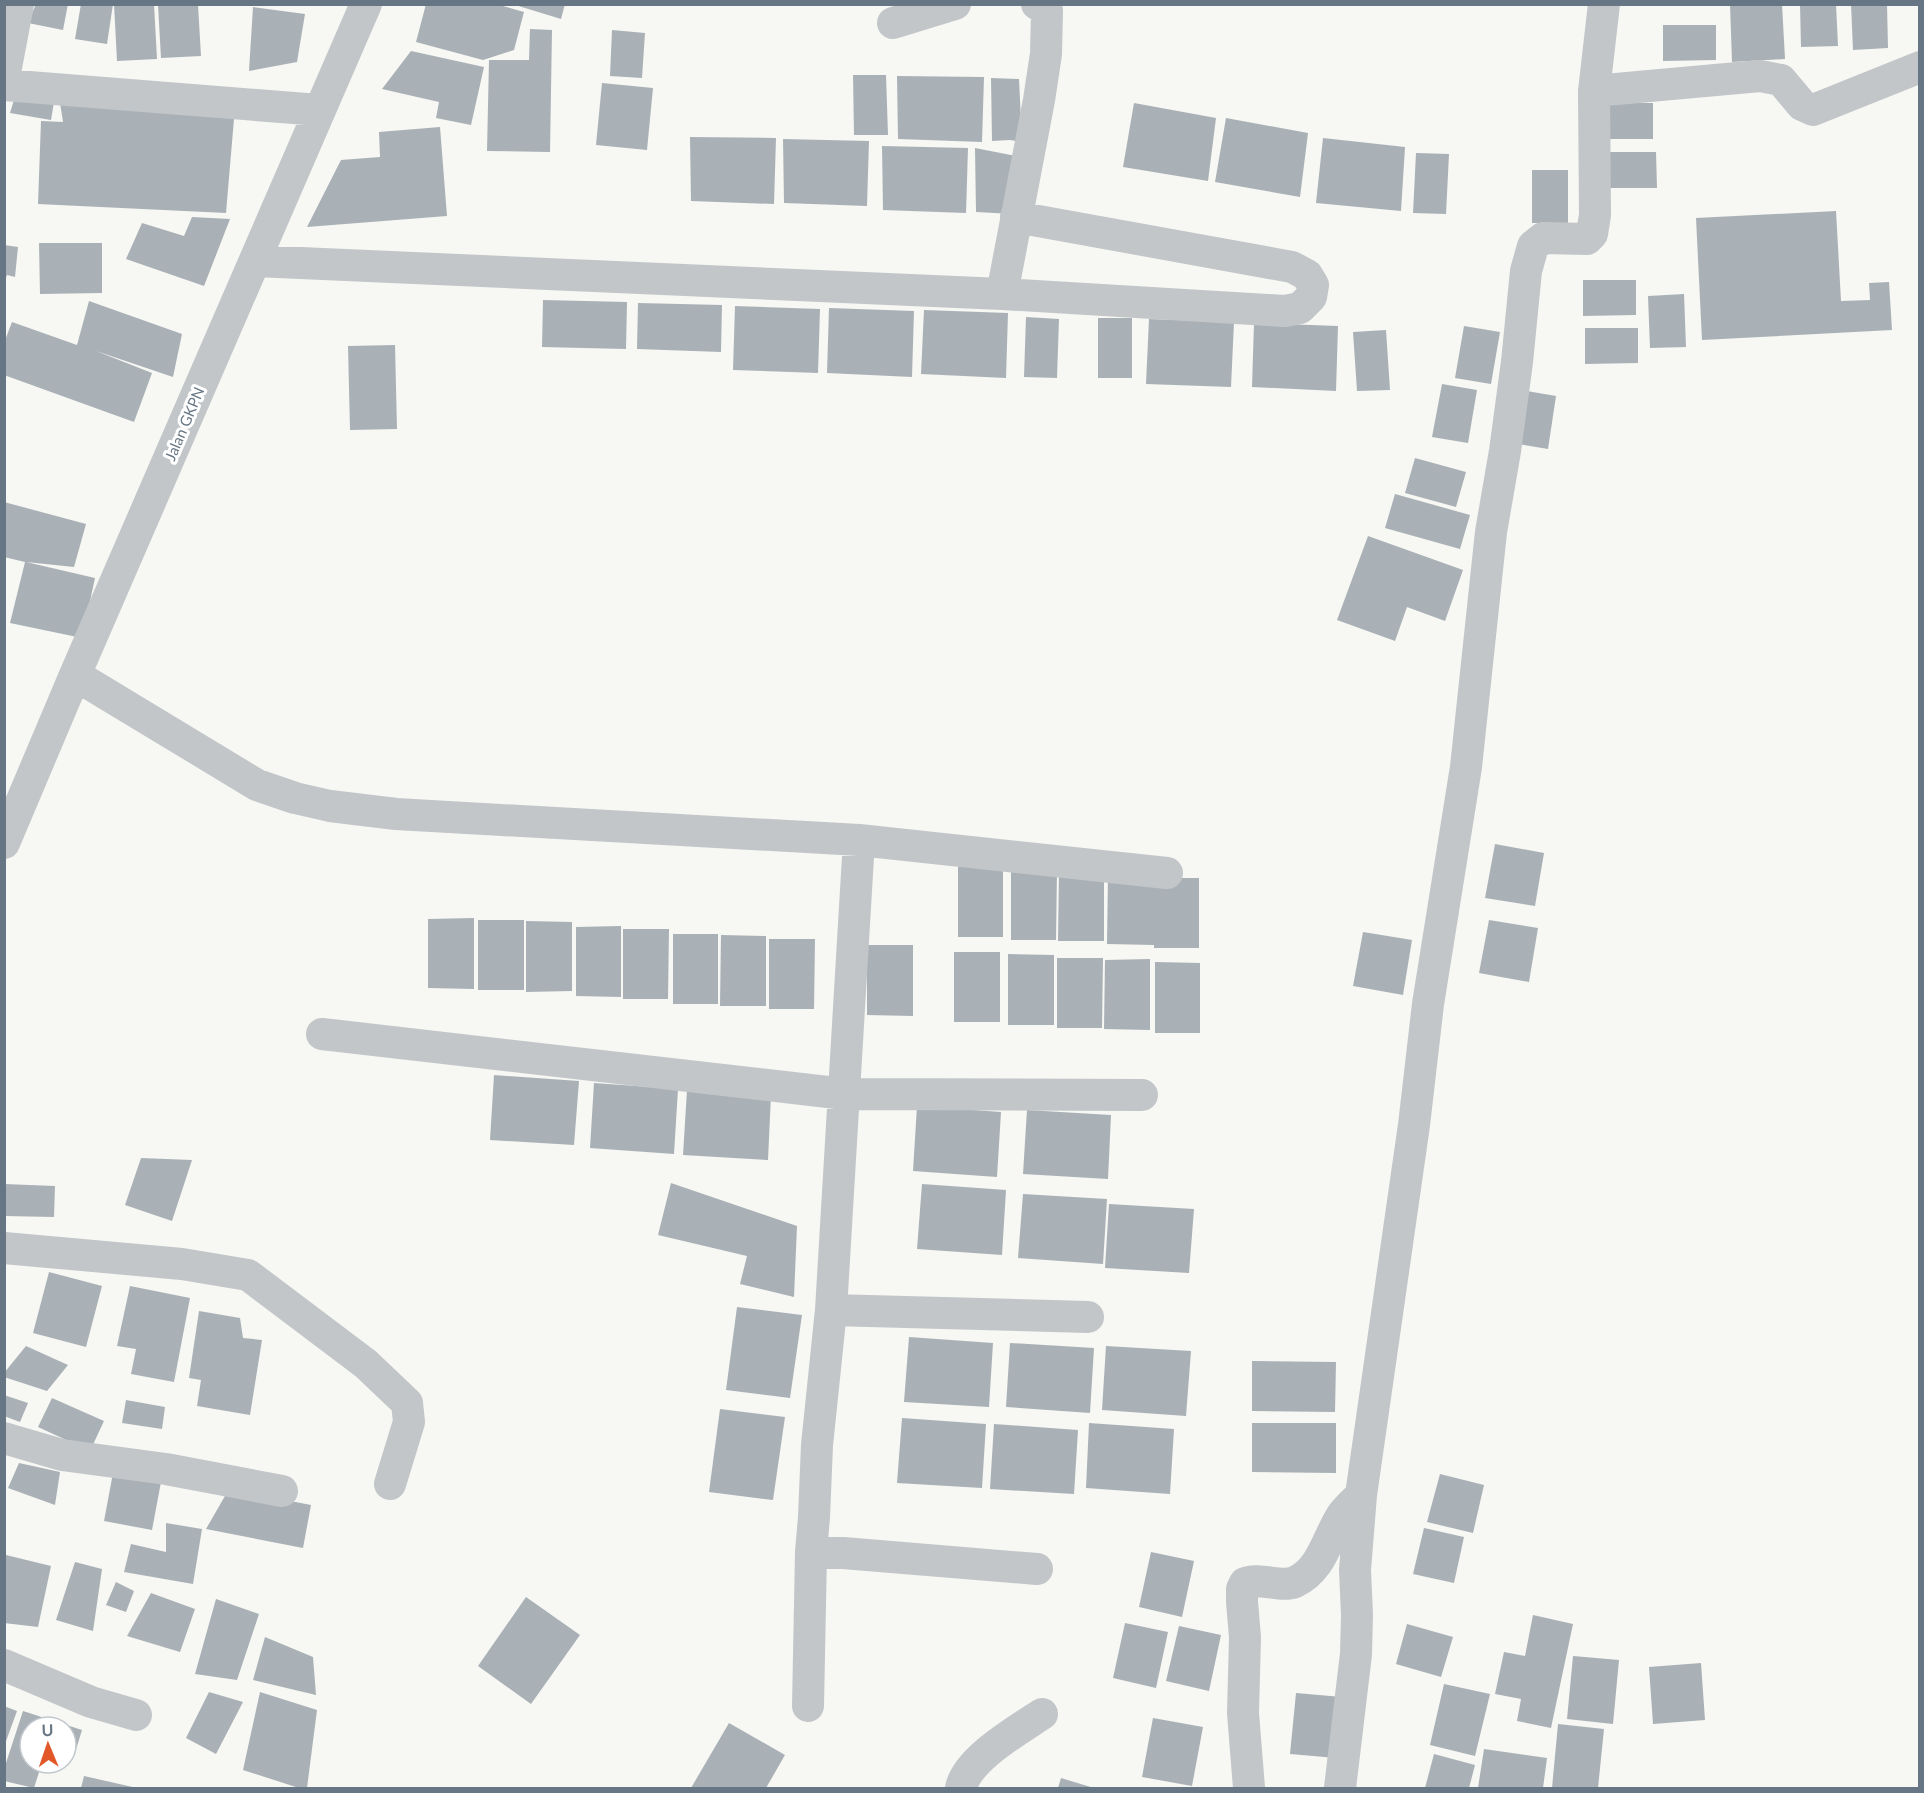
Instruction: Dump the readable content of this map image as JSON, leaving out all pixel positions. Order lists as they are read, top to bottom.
{
  "streets": {
    "street": ["Jalan GKPN"]
  },
  "north": "top"
}
